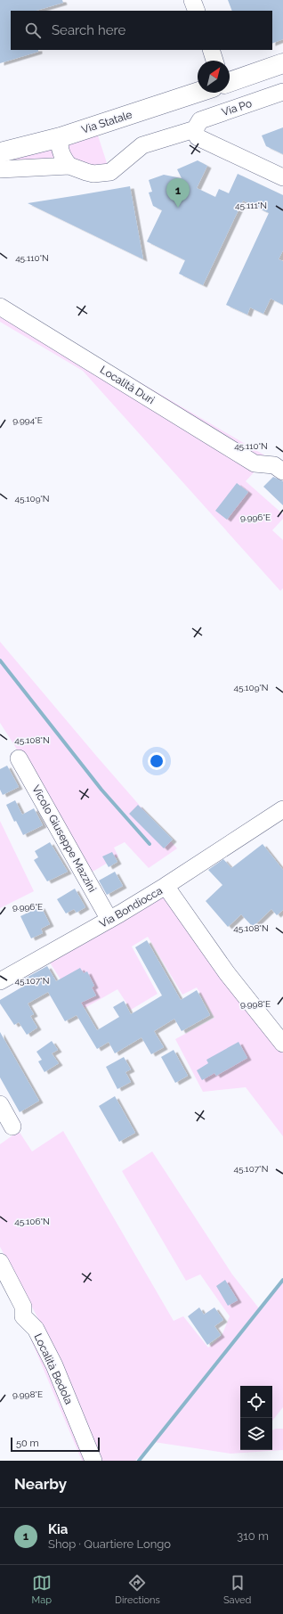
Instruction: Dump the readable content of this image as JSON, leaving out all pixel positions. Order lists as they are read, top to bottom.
{
  "streets": {
    "main road": ["Via Statale"],
    "street": [
      "Via Po",
      "Località Duri",
      "Vicolo Giuseppe Mazzini",
      "Via Bondiocca",
      "Località Bedola"
    ]
  },
  "crossings": [
    ["Vicolo Giuseppe Mazzini", "Via Bondiocca"]
  ],
  "scale_bar": "50 m",
  "north": "top right",
  "page": {
    "search": "Search here",
    "pins": "1",
    "scale": "50 m",
    "heading": "Nearby",
    "list": [
      {
        "mark": "1",
        "name": "Kia",
        "note": "Shop · Quartiere Longo",
        "value": "310 m"
      }
    ],
    "nav": ["Map", "Directions", "Saved"]
  },
  "coordinates": [
    "45.111°N",
    "45.110°N",
    "9.994°E",
    "45.109°N",
    "9.996°E",
    "45.108°N",
    "45.107°N",
    "9.998°E",
    "45.106°N"
  ]
}
